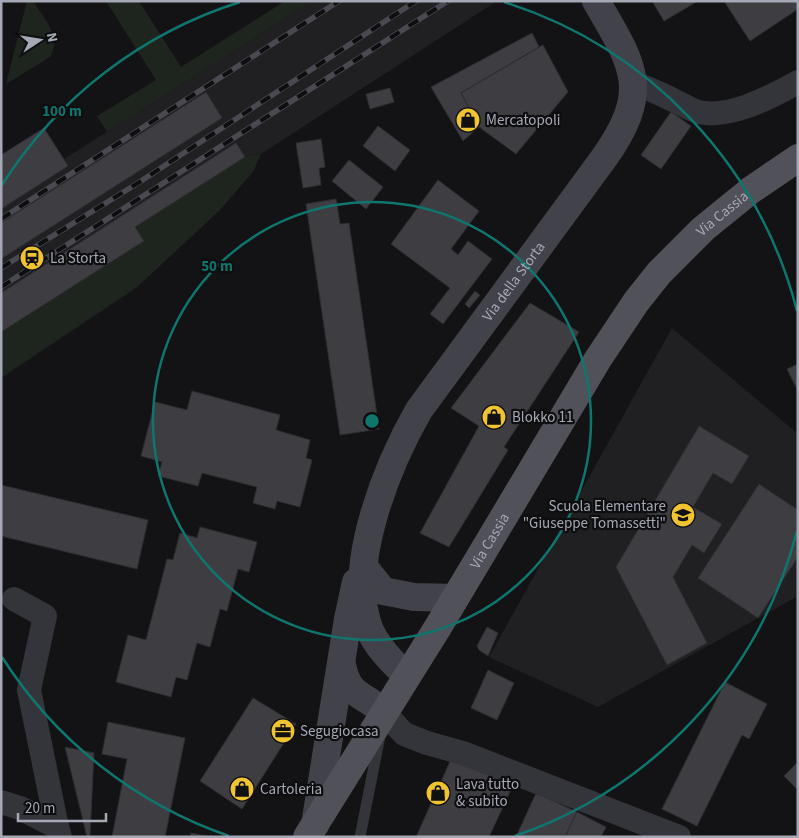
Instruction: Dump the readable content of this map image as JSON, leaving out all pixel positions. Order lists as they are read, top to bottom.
{
  "streets": {
    "main road": ["Via Cassia", "Via della Storta"]
  },
  "crossings": [
    ["Via Cassia", "Via della Storta"]
  ],
  "places": {
    "shop": [
      "Mercatopoli",
      "Blokko 11",
      "Cartoleria",
      "Lava tutto & subito"
    ],
    "station": ["La Storta"],
    "school or university": ["Scuola Elementare \"Giuseppe Tomassetti\""],
    "office": ["Segugiocasa"]
  },
  "scale_bar": "20 m",
  "north": "right",
  "rings": ["100 m", "50 m"]
}
